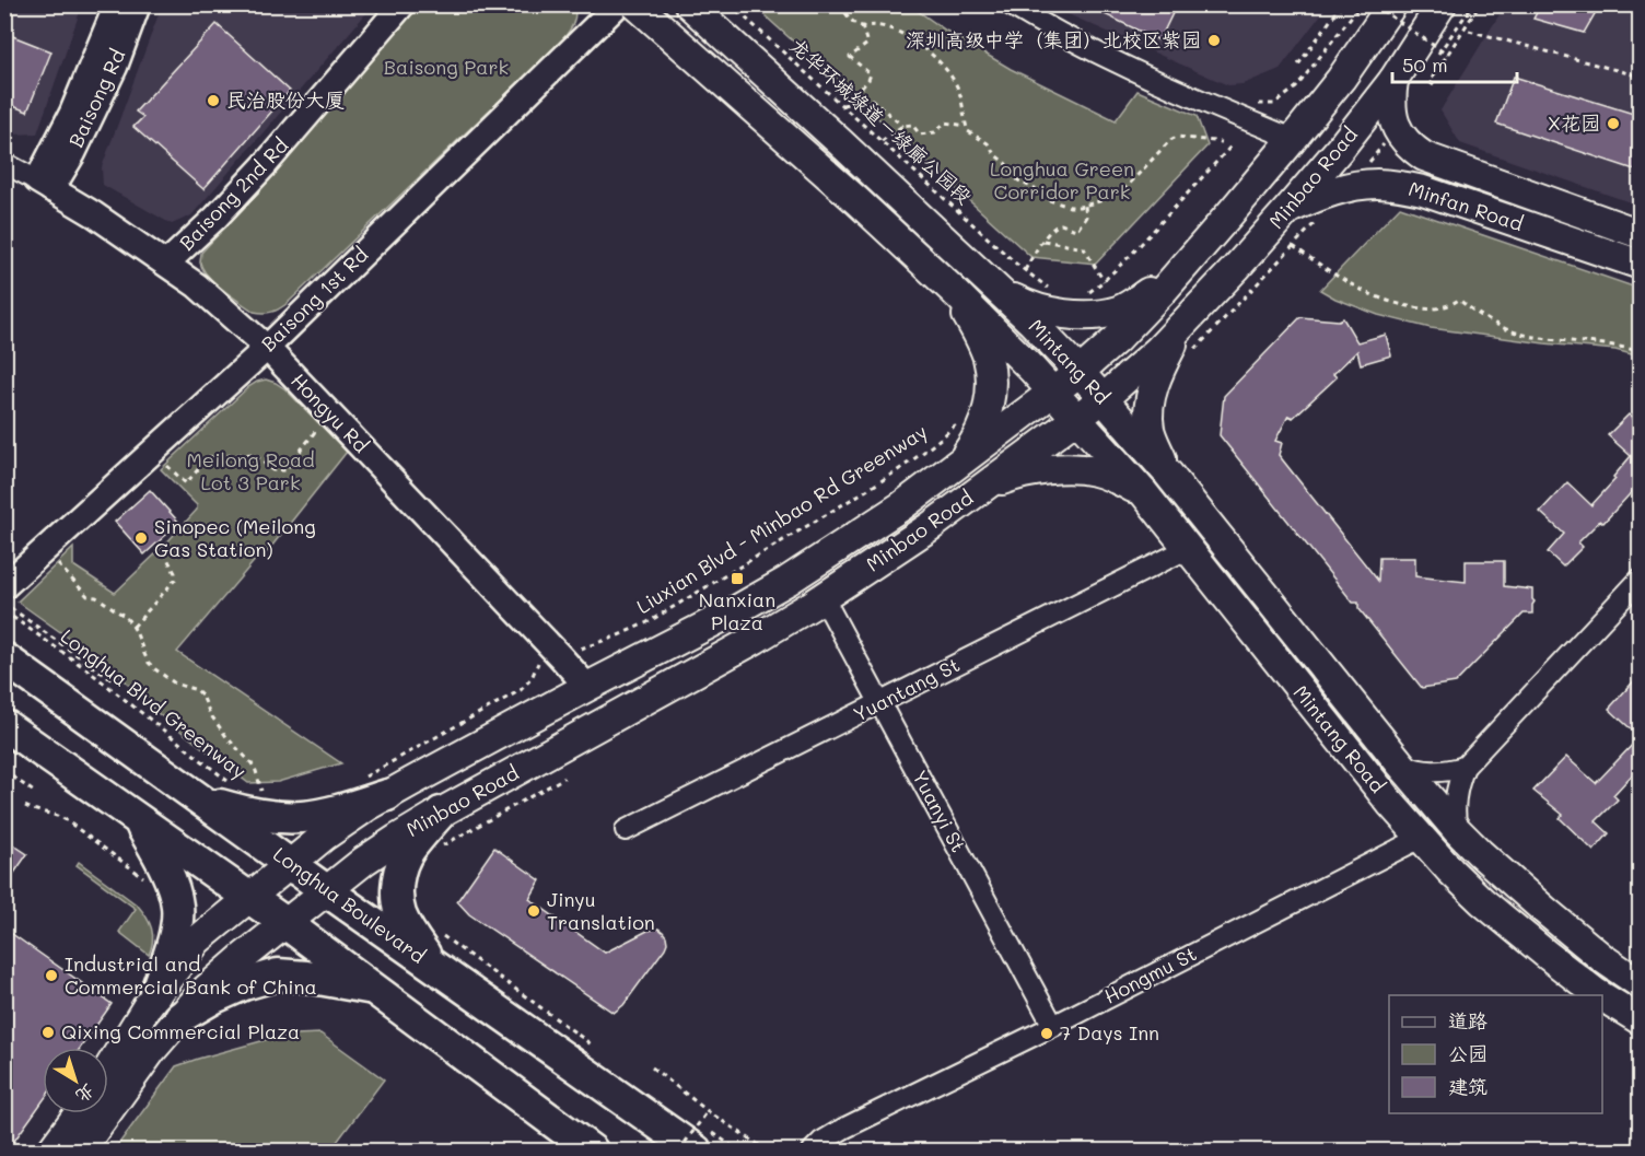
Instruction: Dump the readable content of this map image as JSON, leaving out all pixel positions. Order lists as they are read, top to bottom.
{
  "streets": {
    "main road": [
      "Minbao Road",
      "Minfan Road",
      "Mintang Rd",
      "Mintang Road",
      "Longhua Boulevard"
    ],
    "street": [
      "Baisong Rd",
      "Baisong 2nd Rd",
      "Baisong 1st Rd",
      "Hongyu Rd",
      "Yuantang St",
      "Yuanyi St",
      "Hongmu St"
    ],
    "path": ["龙华环城绿道－绿廊公园段", "Liuxian Blvd - Minbao Rd Greenway", "Longhua Blvd Greenway"]
  },
  "crossings": [
    ["Baisong Rd", "Hongyu Rd"],
    ["Minbao Road", "Minfan Road"],
    ["Minbao Road", "Mintang Rd"],
    ["Minbao Road", "Hongyu Rd"],
    ["Minbao Road", "Mintang Road"],
    ["Minbao Road", "Yuanyi St"],
    ["Minbao Road", "Longhua Boulevard"],
    ["Baisong 2nd Rd", "Hongyu Rd"],
    ["Baisong 1st Rd", "Hongyu Rd"],
    ["Mintang Rd", "Mintang Road"],
    ["Yuantang St", "Mintang Road"],
    ["Yuantang St", "Yuanyi St"],
    ["Mintang Road", "Hongmu St"],
    ["Yuanyi St", "Hongmu St"]
  ],
  "parks": ["Baisong Park", "Longhua Green Corridor Park", "Meilong Road Lot 3 Park"],
  "places": {
    "other": [
      "深圳高级中学（集团）北校区紫园",
      "民治股份大厦",
      "X花园",
      "Sinopec (Meilong Gas Station)",
      "Jinyu Translation",
      "Industrial and Commercial Bank of China",
      "Qixing Commercial Plaza",
      "7 Days Inn"
    ],
    "transit": ["Nanxian Plaza"]
  },
  "legend": ["道路", "公园", "建筑"],
  "scale_bar": "50 m",
  "north": "bottom right"
}
